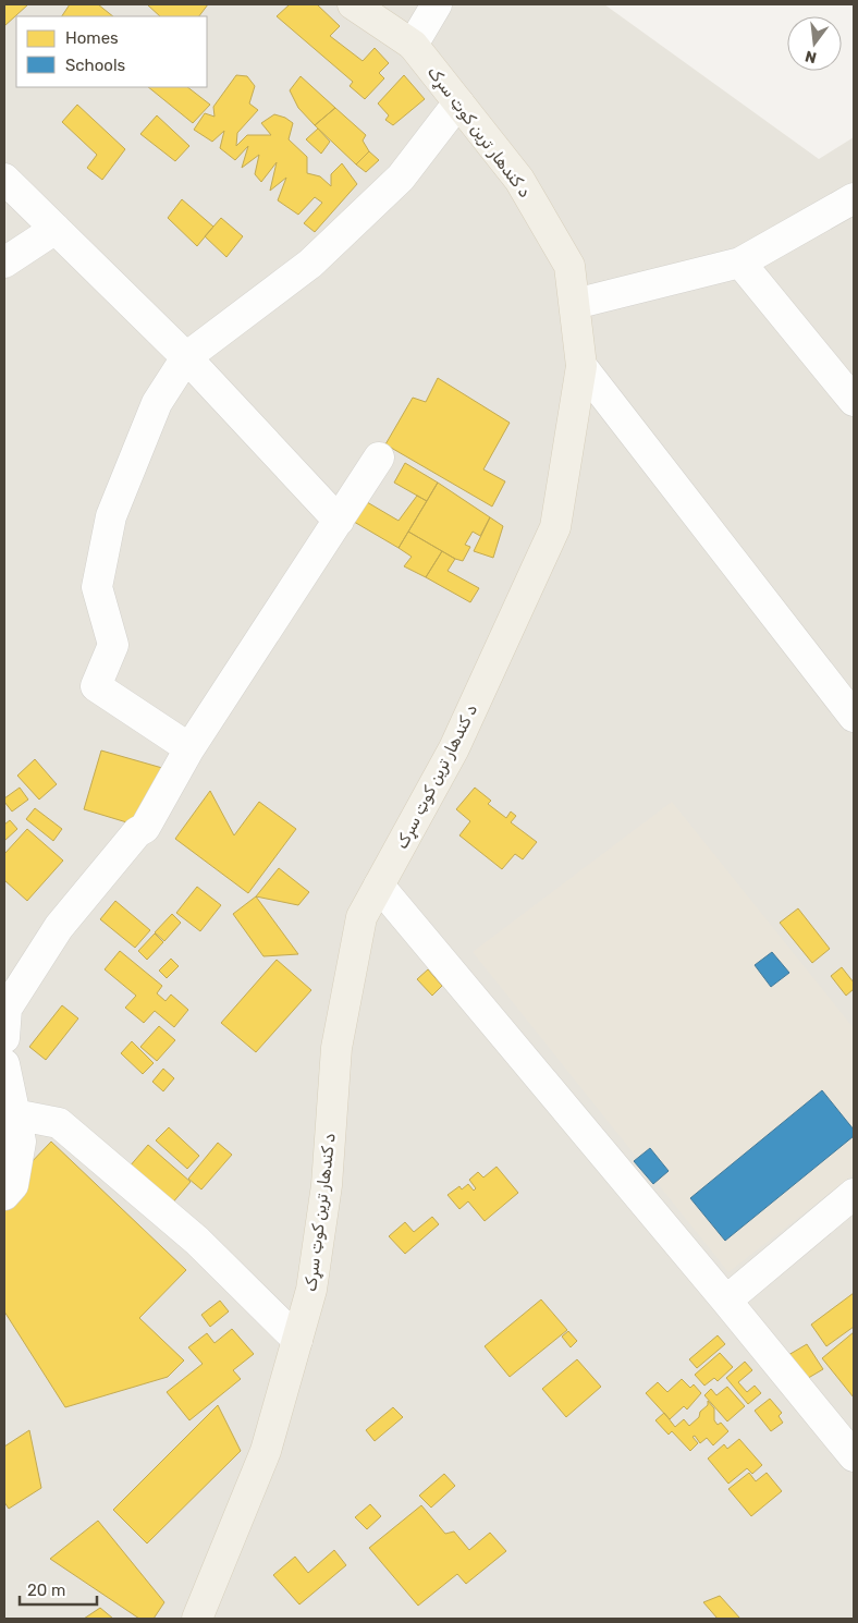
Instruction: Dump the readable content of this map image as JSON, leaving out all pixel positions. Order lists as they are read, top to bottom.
{
  "streets": {
    "main road": ["د کندهار ترين کوټ سړک"]
  },
  "legend": ["Homes", "Schools"],
  "scale_bar": "20 m",
  "north": "bottom"
}
